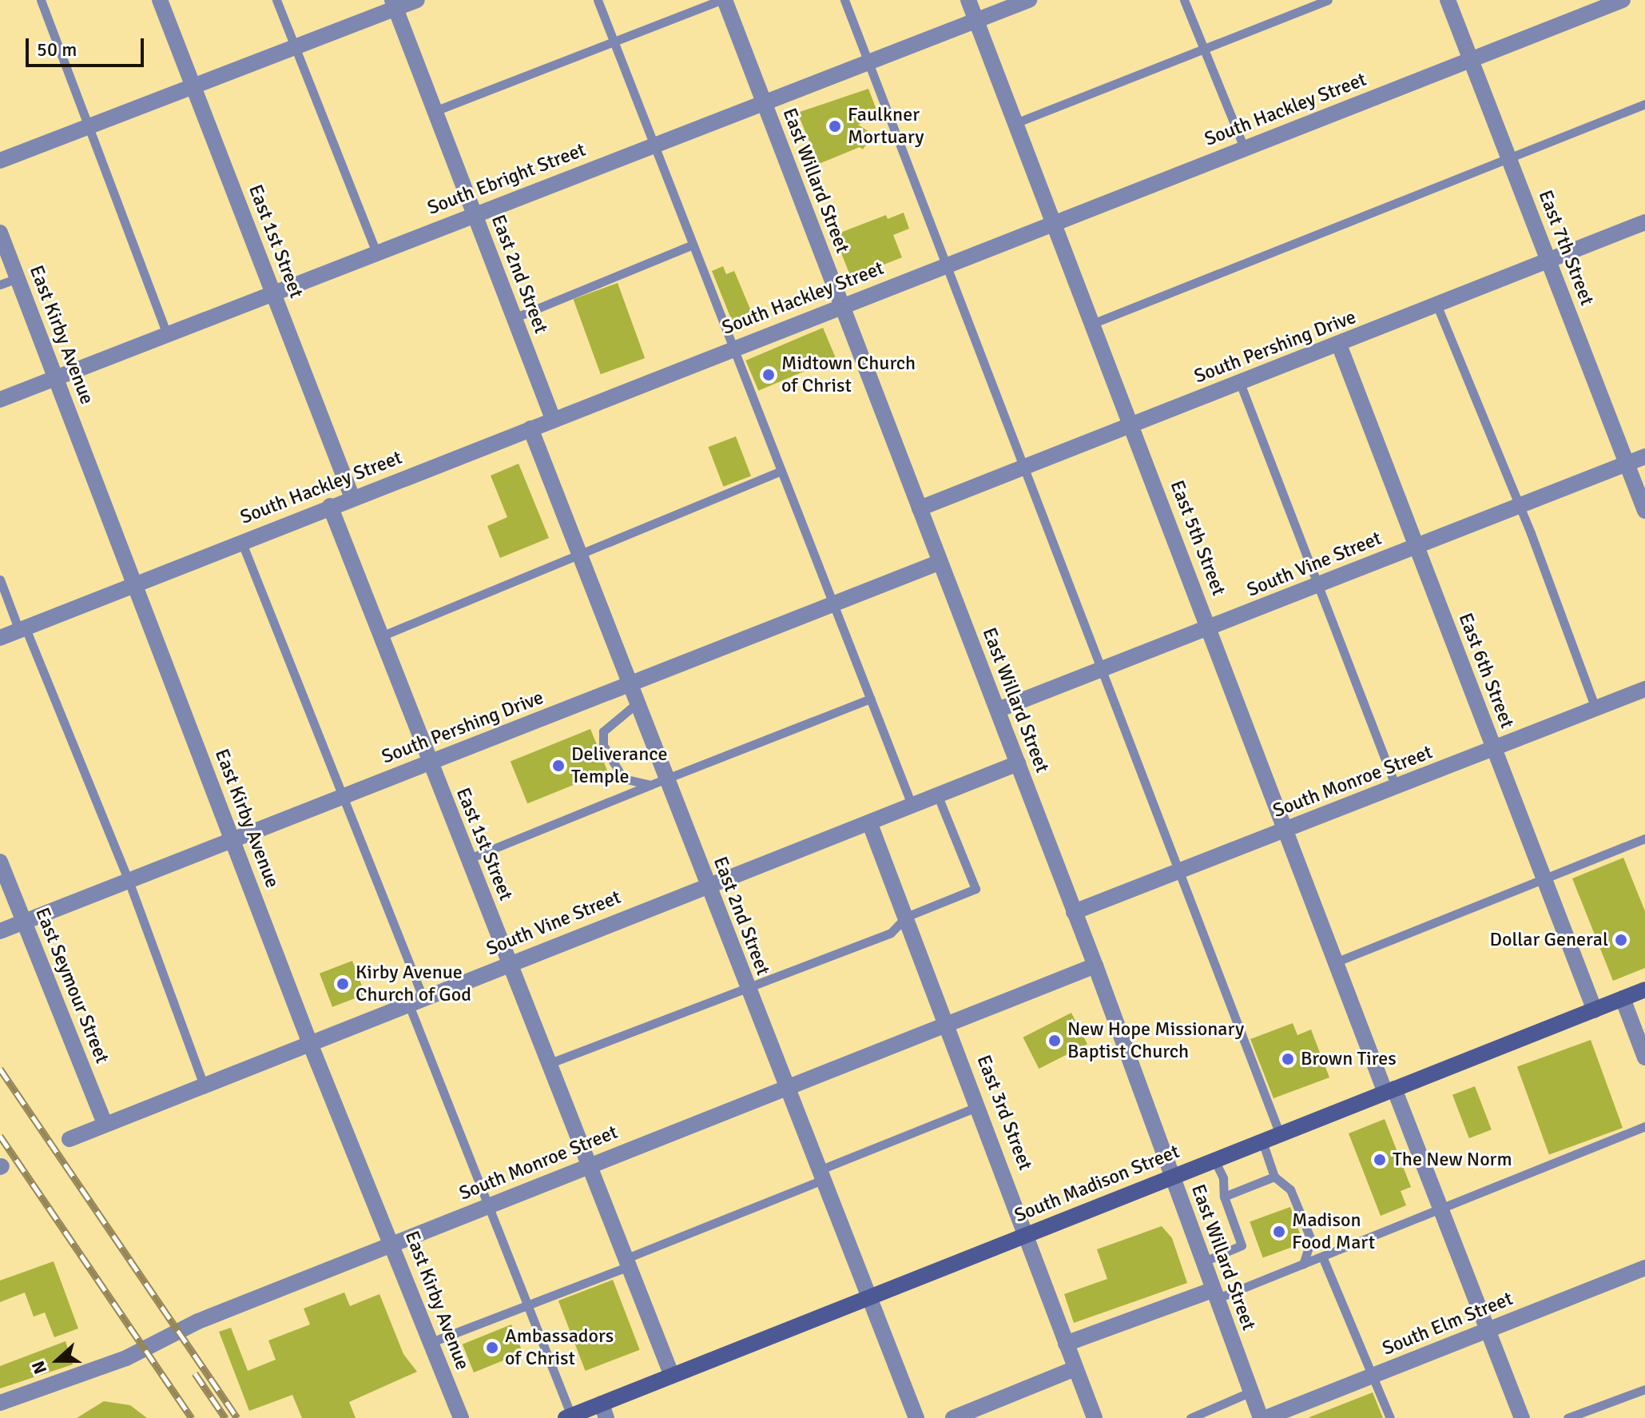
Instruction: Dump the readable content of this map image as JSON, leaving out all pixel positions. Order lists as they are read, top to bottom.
{
  "streets": {
    "main road": ["South Madison Street"],
    "street": [
      "South Hackley Street",
      "South Ebright Street",
      "East Willard Street",
      "East 1st Street",
      "East 7th Street",
      "East 2nd Street",
      "East Kirby Avenue",
      "South Pershing Drive",
      "East 5th Street",
      "South Vine Street",
      "East 6th Street",
      "South Monroe Street",
      "East Seymour Street",
      "East 3rd Street",
      "South Elm Street"
    ]
  },
  "crossings": [
    ["South Hackley Street", "East Willard Street"],
    ["South Hackley Street", "East 1st Street"],
    ["South Hackley Street", "East 7th Street"],
    ["South Hackley Street", "East 2nd Street"],
    ["South Hackley Street", "East Kirby Avenue"],
    ["South Hackley Street", "East 5th Street"],
    ["South Ebright Street", "East Willard Street"],
    ["South Ebright Street", "East 1st Street"],
    ["South Ebright Street", "East 2nd Street"],
    ["South Ebright Street", "East Kirby Avenue"],
    ["South Ebright Street", "East 5th Street"],
    ["East Willard Street", "South Pershing Drive"],
    ["East Willard Street", "South Vine Street"],
    ["East Willard Street", "South Monroe Street"],
    ["East Willard Street", "South Madison Street"],
    ["East Willard Street", "South Elm Street"],
    ["East 1st Street", "South Pershing Drive"],
    ["East 1st Street", "South Vine Street"],
    ["East 1st Street", "South Monroe Street"],
    ["East 1st Street", "South Madison Street"],
    ["East 7th Street", "South Pershing Drive"],
    ["East 7th Street", "South Vine Street"],
    ["East 2nd Street", "South Pershing Drive"],
    ["East 2nd Street", "South Vine Street"],
    ["East 2nd Street", "South Monroe Street"],
    ["East 2nd Street", "South Madison Street"],
    ["East Kirby Avenue", "South Pershing Drive"],
    ["East Kirby Avenue", "South Vine Street"],
    ["East Kirby Avenue", "South Monroe Street"],
    ["South Pershing Drive", "East 5th Street"],
    ["South Pershing Drive", "East 6th Street"],
    ["South Pershing Drive", "East Seymour Street"],
    ["East 5th Street", "South Vine Street"],
    ["East 5th Street", "South Monroe Street"],
    ["East 5th Street", "South Madison Street"],
    ["East 5th Street", "South Elm Street"],
    ["South Vine Street", "East 6th Street"],
    ["South Vine Street", "East Seymour Street"],
    ["South Vine Street", "East 3rd Street"],
    ["East 6th Street", "South Monroe Street"],
    ["East 6th Street", "South Madison Street"],
    ["South Monroe Street", "East 3rd Street"],
    ["East 3rd Street", "South Madison Street"]
  ],
  "places": [
    "Faulkner Mortuary",
    "Midtown Church of Christ",
    "Deliverance Temple",
    "Dollar General",
    "Kirby Avenue Church of God",
    "New Hope Missionary Baptist Church",
    "Brown Tires",
    "The New Norm",
    "Madison Food Mart",
    "Ambassadors of Christ"
  ],
  "scale_bar": "50 m",
  "north": "left"
}
